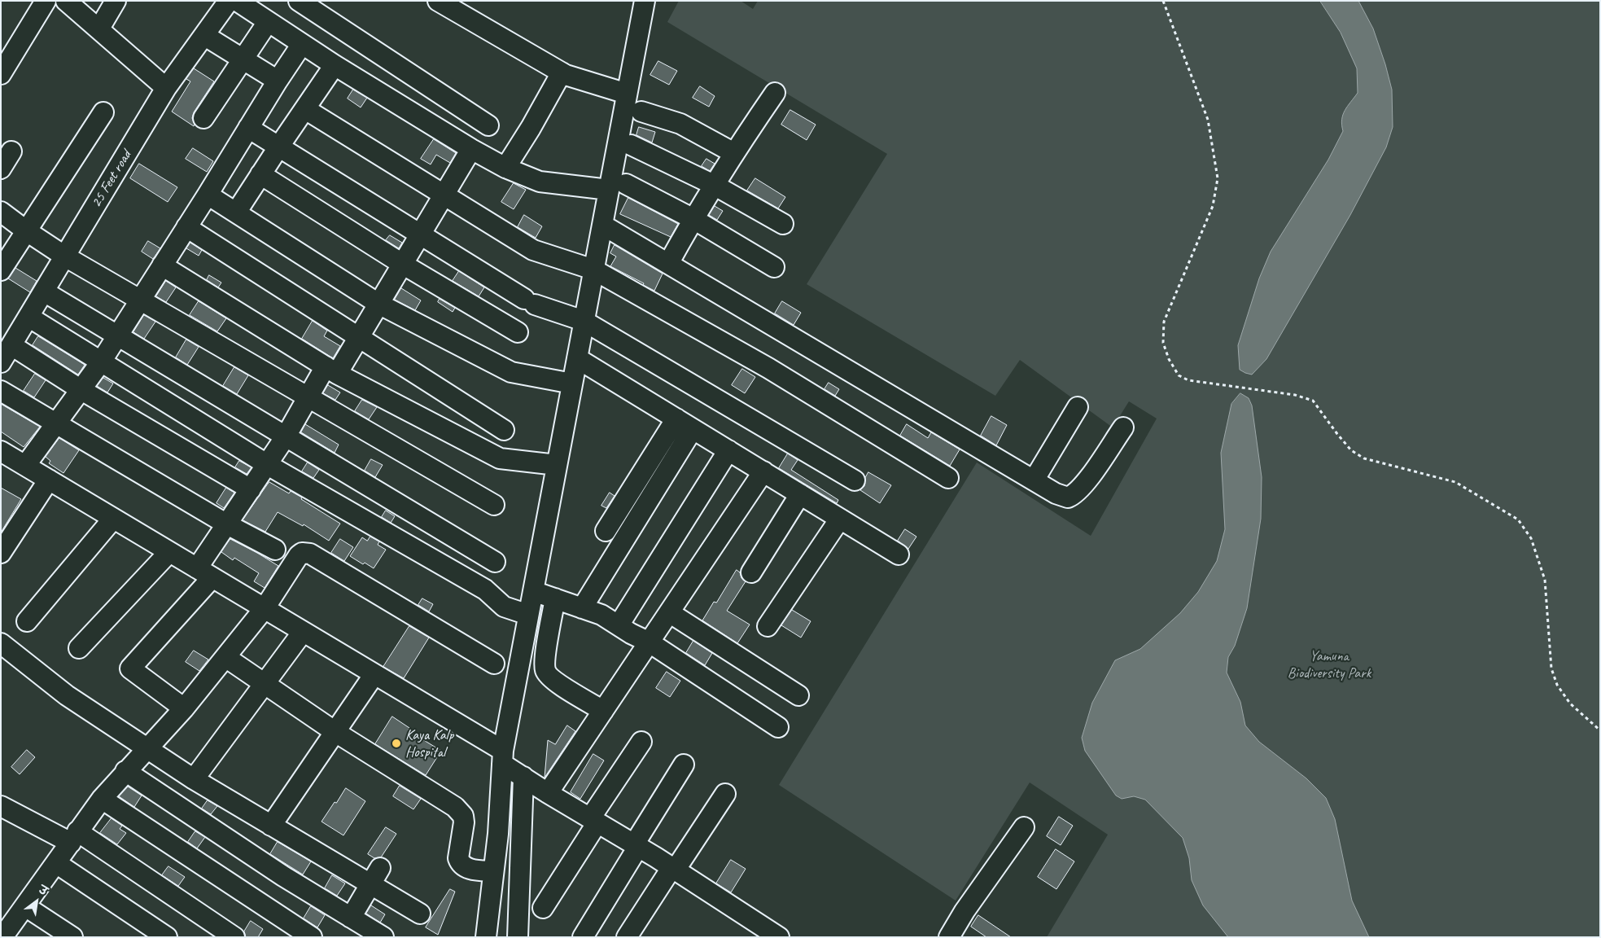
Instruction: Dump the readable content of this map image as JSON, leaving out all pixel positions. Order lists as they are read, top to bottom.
{
  "streets": {
    "street": ["25 Feet road"]
  },
  "parks": ["Yamuna Biodiversity Park"],
  "places": ["Kaya Kalp Hospital"],
  "north": "top right"
}
